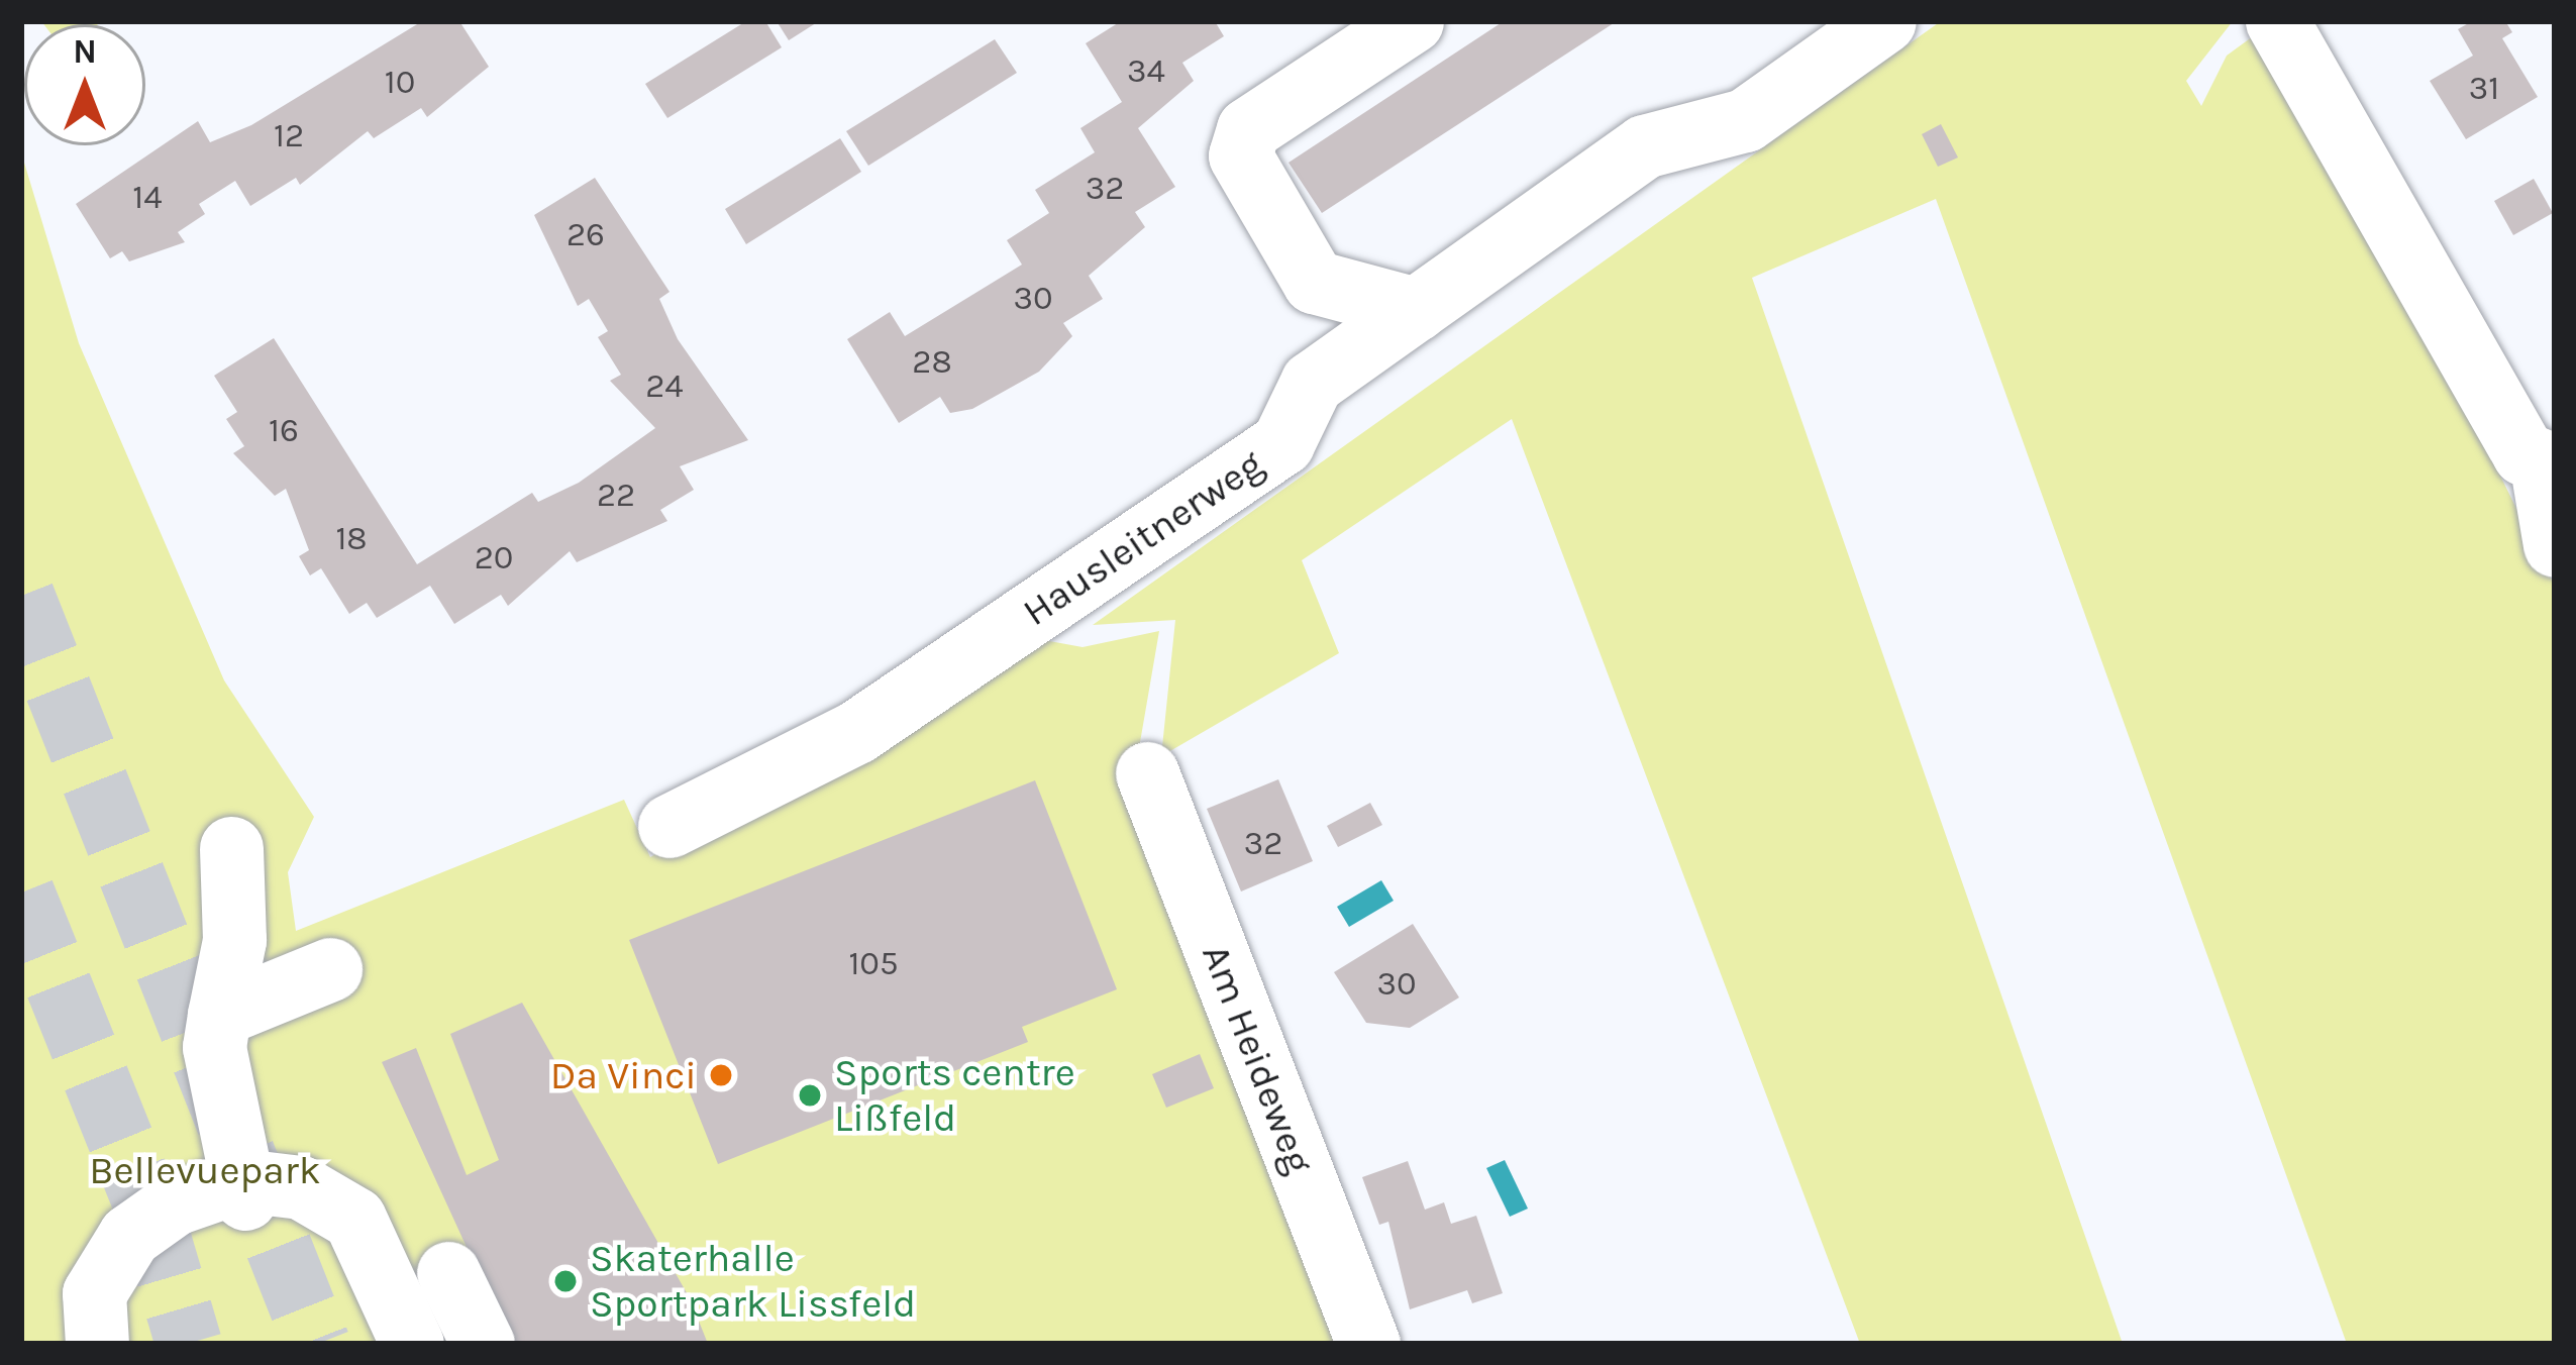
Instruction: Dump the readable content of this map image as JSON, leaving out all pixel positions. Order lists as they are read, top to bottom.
{
  "streets": {
    "street": ["Hausleitnerweg", "Am Heideweg"]
  },
  "parks": ["Bellevuepark"],
  "places": ["Da Vinci", "Sports centre Lißfeld", "Skaterhalle Sportpark Lissfeld"],
  "house_numbers": [
    "34",
    "10",
    "31",
    "12",
    "32",
    "14",
    "26",
    "30",
    "28",
    "24",
    "16",
    "22",
    "18",
    "20",
    "32",
    "105",
    "30"
  ],
  "north": "top"
}
